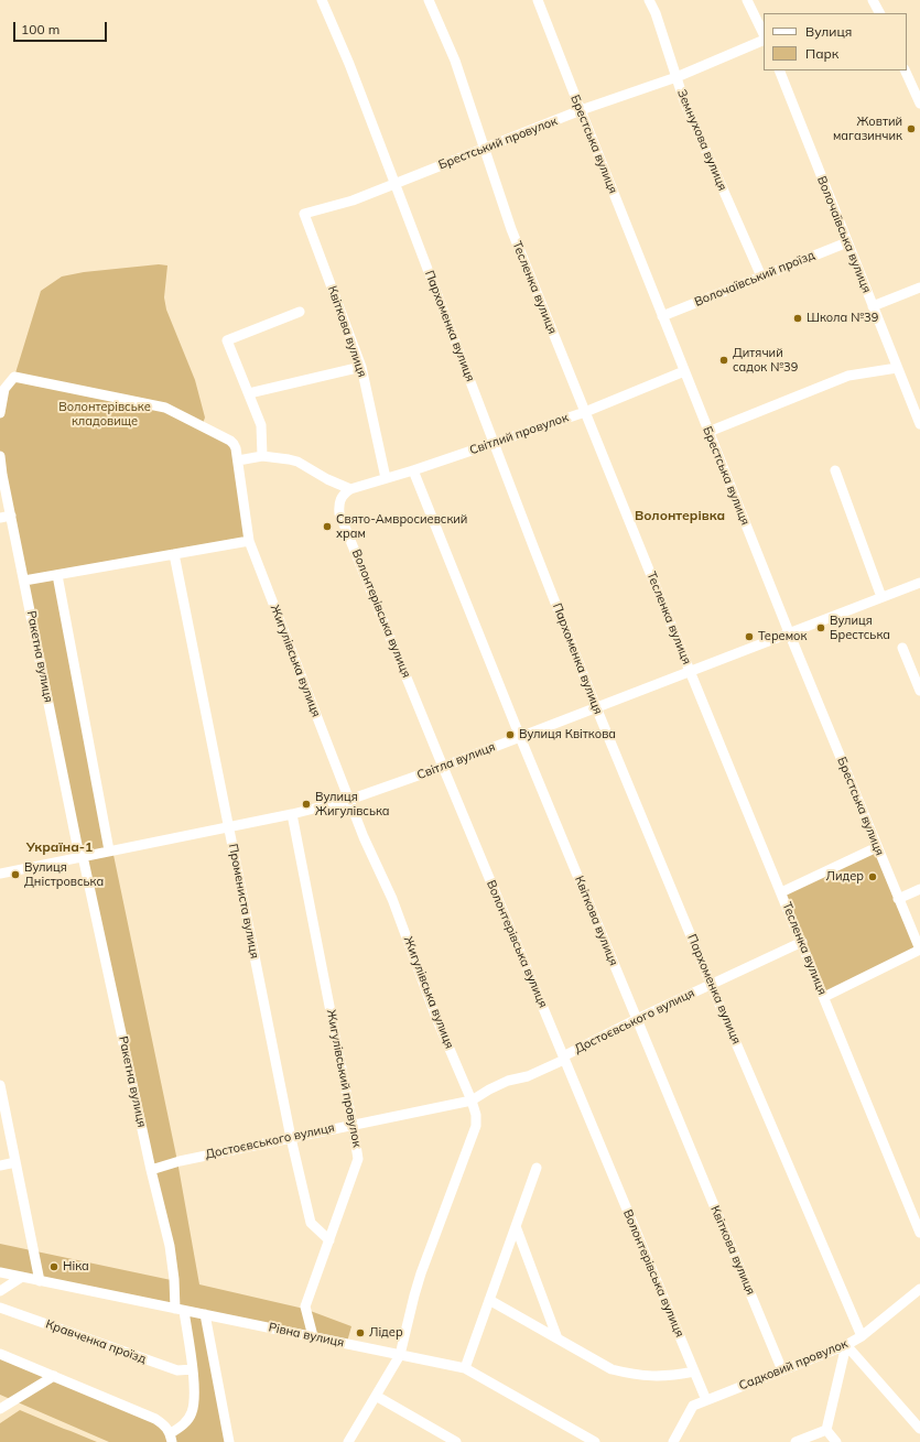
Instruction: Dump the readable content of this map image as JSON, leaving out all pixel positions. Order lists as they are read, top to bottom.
{
  "streets": {
    "street": [
      "Земнухова вулиця",
      "Брестський провулок",
      "Брестська вулиця",
      "Волочаївська вулиця",
      "Волочаївський проїзд",
      "Тесленка вулиця",
      "Пархоменка вулиця",
      "Квіткова вулиця",
      "Світлий провулок",
      "Волонтерівська вулиця",
      "Ракетна вулиця",
      "Жигулівська вулиця",
      "Світла вулиця",
      "Промениста вулиця",
      "Достоєвського вулиця",
      "Жигулівський провулок",
      "Рівна вулиця",
      "Кравченка проїзд",
      "Садковий провулок"
    ]
  },
  "crossings": [
    ["Земнухова вулиця", "Брестський провулок"],
    ["Земнухова вулиця", "Волочаївський проїзд"],
    ["Брестський провулок", "Брестська вулиця"],
    ["Брестський провулок", "Тесленка вулиця"],
    ["Брестський провулок", "Пархоменка вулиця"],
    ["Брестський провулок", "Квіткова вулиця"],
    ["Брестська вулиця", "Волочаївський проїзд"],
    ["Брестська вулиця", "Світлий провулок"],
    ["Брестська вулиця", "Світла вулиця"],
    ["Волочаївська вулиця", "Волочаївський проїзд"],
    ["Тесленка вулиця", "Світлий провулок"],
    ["Тесленка вулиця", "Світла вулиця"],
    ["Тесленка вулиця", "Достоєвського вулиця"],
    ["Пархоменка вулиця", "Світлий провулок"],
    ["Пархоменка вулиця", "Світла вулиця"],
    ["Пархоменка вулиця", "Достоєвського вулиця"],
    ["Пархоменка вулиця", "Садковий провулок"],
    ["Квіткова вулиця", "Світлий провулок"],
    ["Квіткова вулиця", "Світла вулиця"],
    ["Квіткова вулиця", "Достоєвського вулиця"],
    ["Квіткова вулиця", "Садковий провулок"],
    ["Світлий провулок", "Волонтерівська вулиця"],
    ["Волонтерівська вулиця", "Світла вулиця"],
    ["Волонтерівська вулиця", "Достоєвського вулиця"],
    ["Волонтерівська вулиця", "Садковий провулок"],
    ["Ракетна вулиця", "Світла вулиця"],
    ["Ракетна вулиця", "Достоєвського вулиця"],
    ["Ракетна вулиця", "Рівна вулиця"],
    ["Ракетна вулиця", "Кравченка проїзд"],
    ["Жигулівська вулиця", "Світла вулиця"],
    ["Жигулівська вулиця", "Достоєвського вулиця"],
    ["Жигулівська вулиця", "Рівна вулиця"],
    ["Світла вулиця", "Промениста вулиця"],
    ["Світла вулиця", "Жигулівський провулок"],
    ["Промениста вулиця", "Достоєвського вулиця"],
    ["Промениста вулиця", "Жигулівський провулок"],
    ["Достоєвського вулиця", "Жигулівський провулок"],
    ["Жигулівський провулок", "Рівна вулиця"]
  ],
  "districts": ["Волонтерівка", "Україна-1"],
  "parks": ["Волонтерівське кладовище"],
  "places": [
    "Жовтий магазинчик",
    "Школа №39",
    "Дитячий садок №39",
    "Свято-Амвросиевский храм",
    "Вулиця Брестська",
    "Теремок",
    "Вулиця Квіткова",
    "Вулиця Жигулівська",
    "Вулиця Дністровська",
    "Лидер",
    "Ніка",
    "Лідер"
  ],
  "legend": ["Вулиця", "Парк"],
  "scale_bar": "100 m"
}
